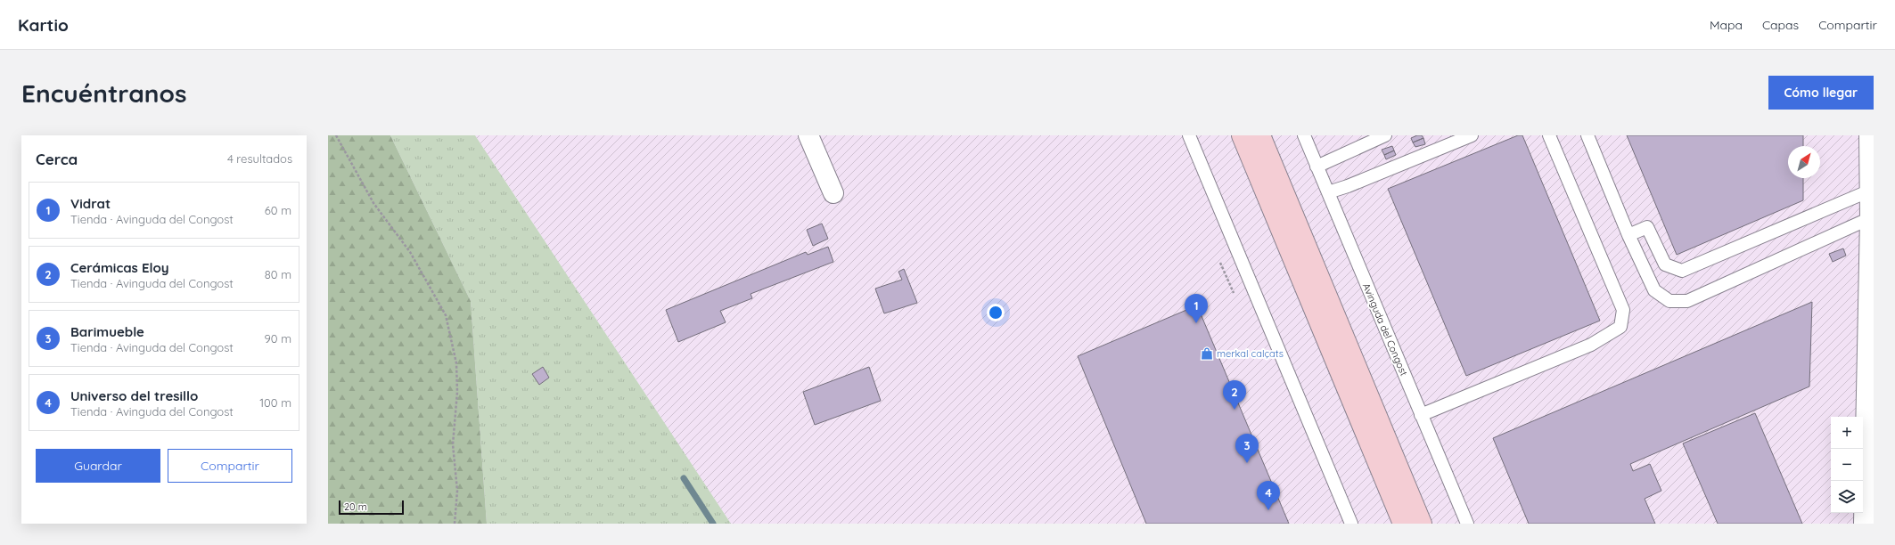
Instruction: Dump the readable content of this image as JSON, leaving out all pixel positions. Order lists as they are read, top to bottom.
{
  "streets": {
    "lane": ["Avinguda del Congost"]
  },
  "places": {
    "shop": ["merkal calçats"]
  },
  "scale_bar": "20 m",
  "north": "top right",
  "page": {
    "header": "Kartio",
    "nav": ["Mapa", "Capas", "Compartir"],
    "buttons": [
      "Cómo llegar",
      ["Guardar", "Compartir"]
    ],
    "title": "Encuéntranos",
    "heading": ["Cerca", "4 resultados"],
    "list": [
      {
        "mark": "1",
        "name": "Vidrat",
        "note": "Tienda · Avinguda del Congost",
        "value": "60 m"
      },
      {
        "mark": "2",
        "name": "Cerámicas Eloy",
        "note": "Tienda · Avinguda del Congost",
        "value": "80 m"
      },
      {
        "mark": "3",
        "name": "Barimueble",
        "note": "Tienda · Avinguda del Congost",
        "value": "90 m"
      },
      {
        "mark": "4",
        "name": "Universo del tresillo",
        "note": "Tienda · Avinguda del Congost",
        "value": "100 m"
      }
    ],
    "pins": [
      "1",
      "2",
      "3",
      "4"
    ],
    "map_buttons": ["+", "−"],
    "scale": "20 m"
  }
}
